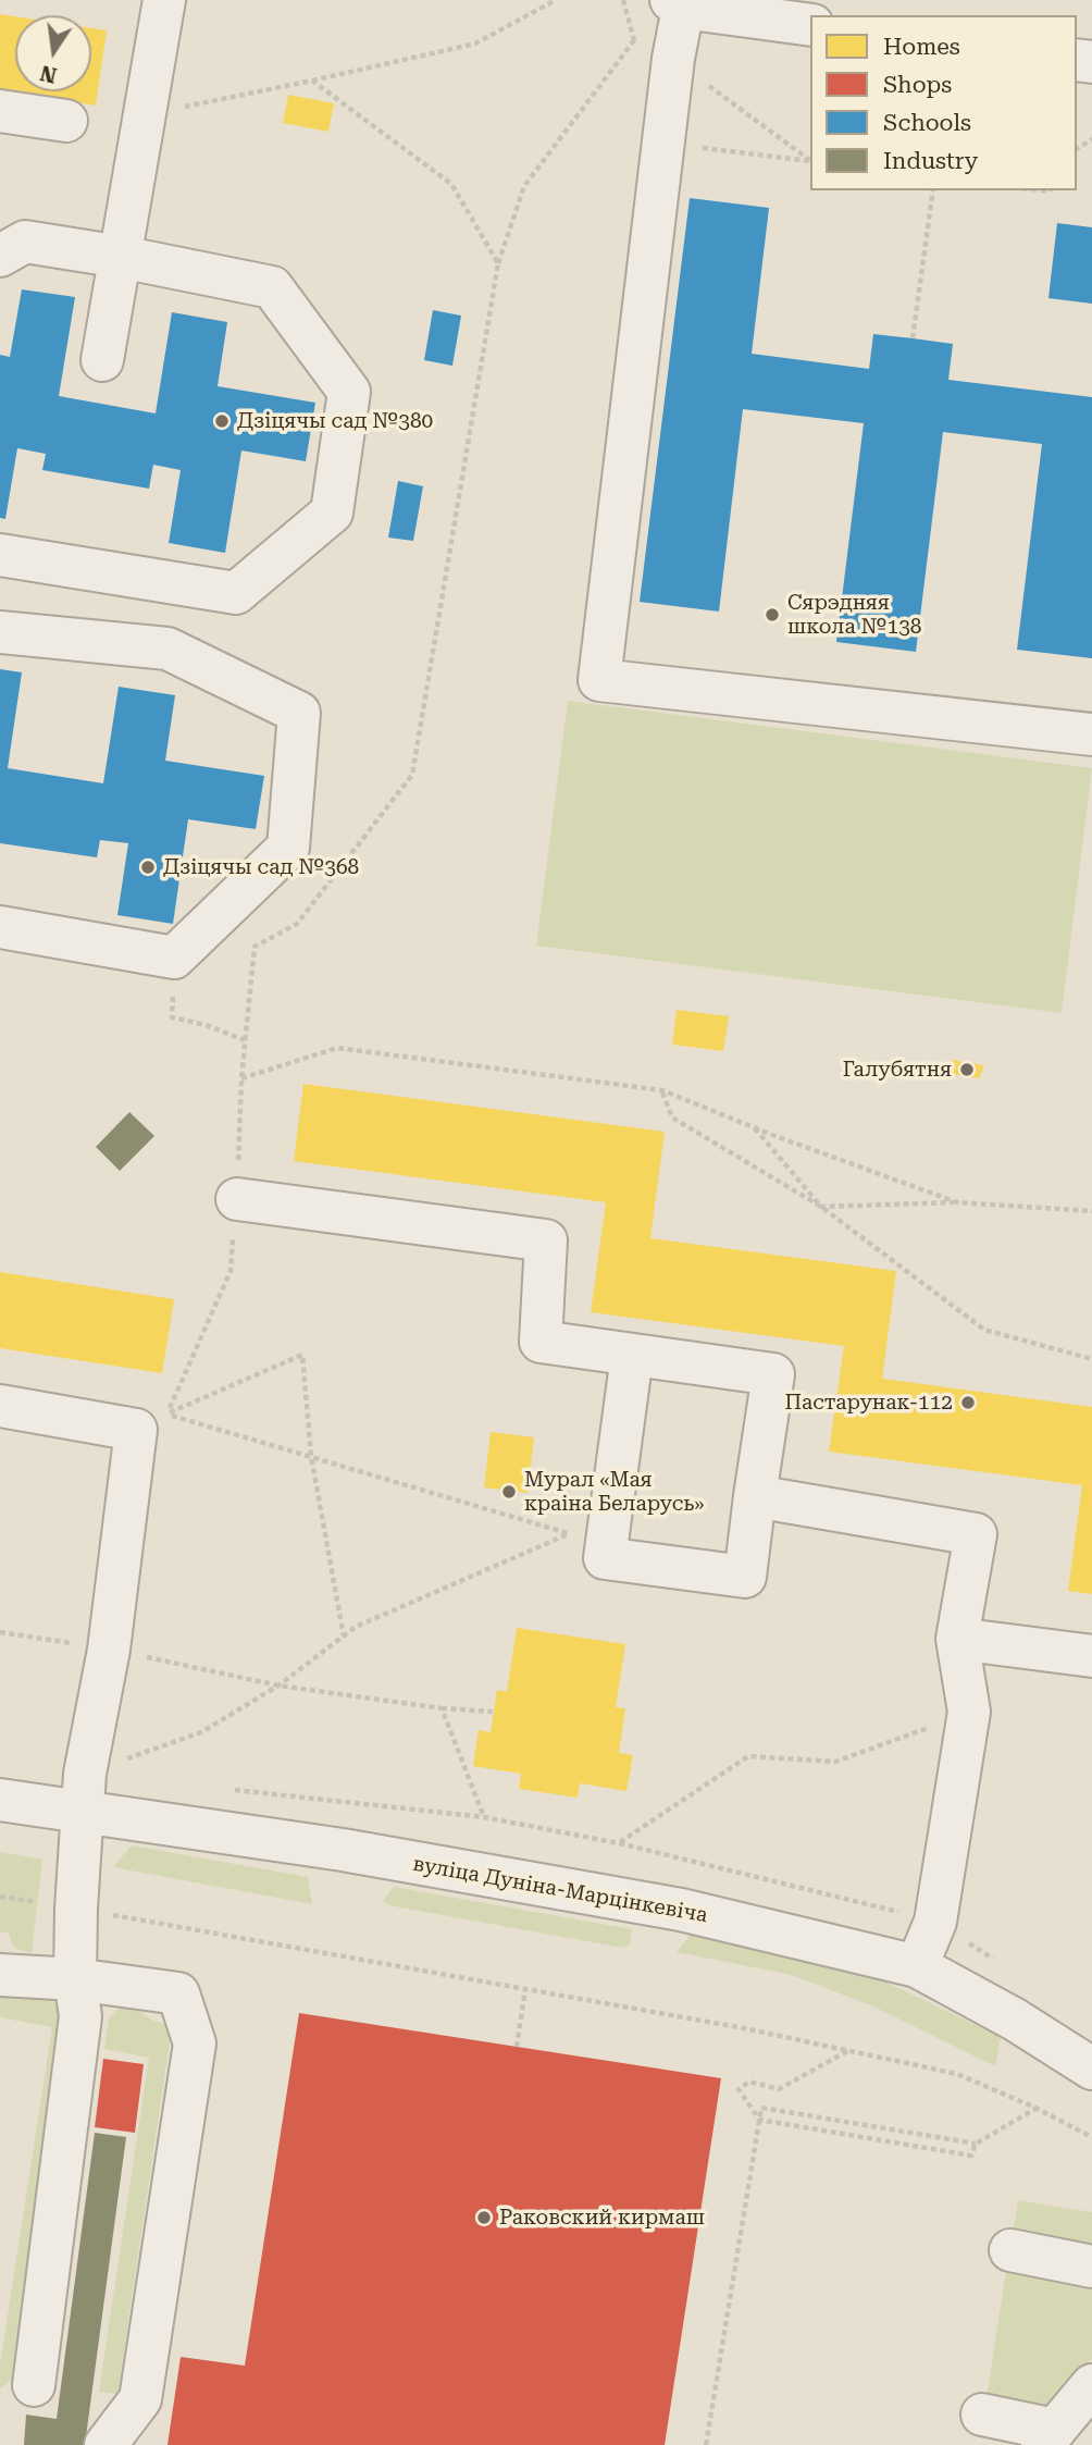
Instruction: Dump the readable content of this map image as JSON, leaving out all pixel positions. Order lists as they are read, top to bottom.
{
  "streets": {
    "street": ["вуліца Дуніна-Марцінкевіча"]
  },
  "places": [
    "Дзіцячы сад №380",
    "Сярэдняя школа №138",
    "Дзіцячы сад №368",
    "Галубятня",
    "Пастарунак-112",
    "Мурал «Мая краіна Беларусь»",
    "Раковский кирмаш"
  ],
  "legend": [
    "Homes",
    "Shops",
    "Schools",
    "Industry"
  ],
  "north": "bottom"
}
